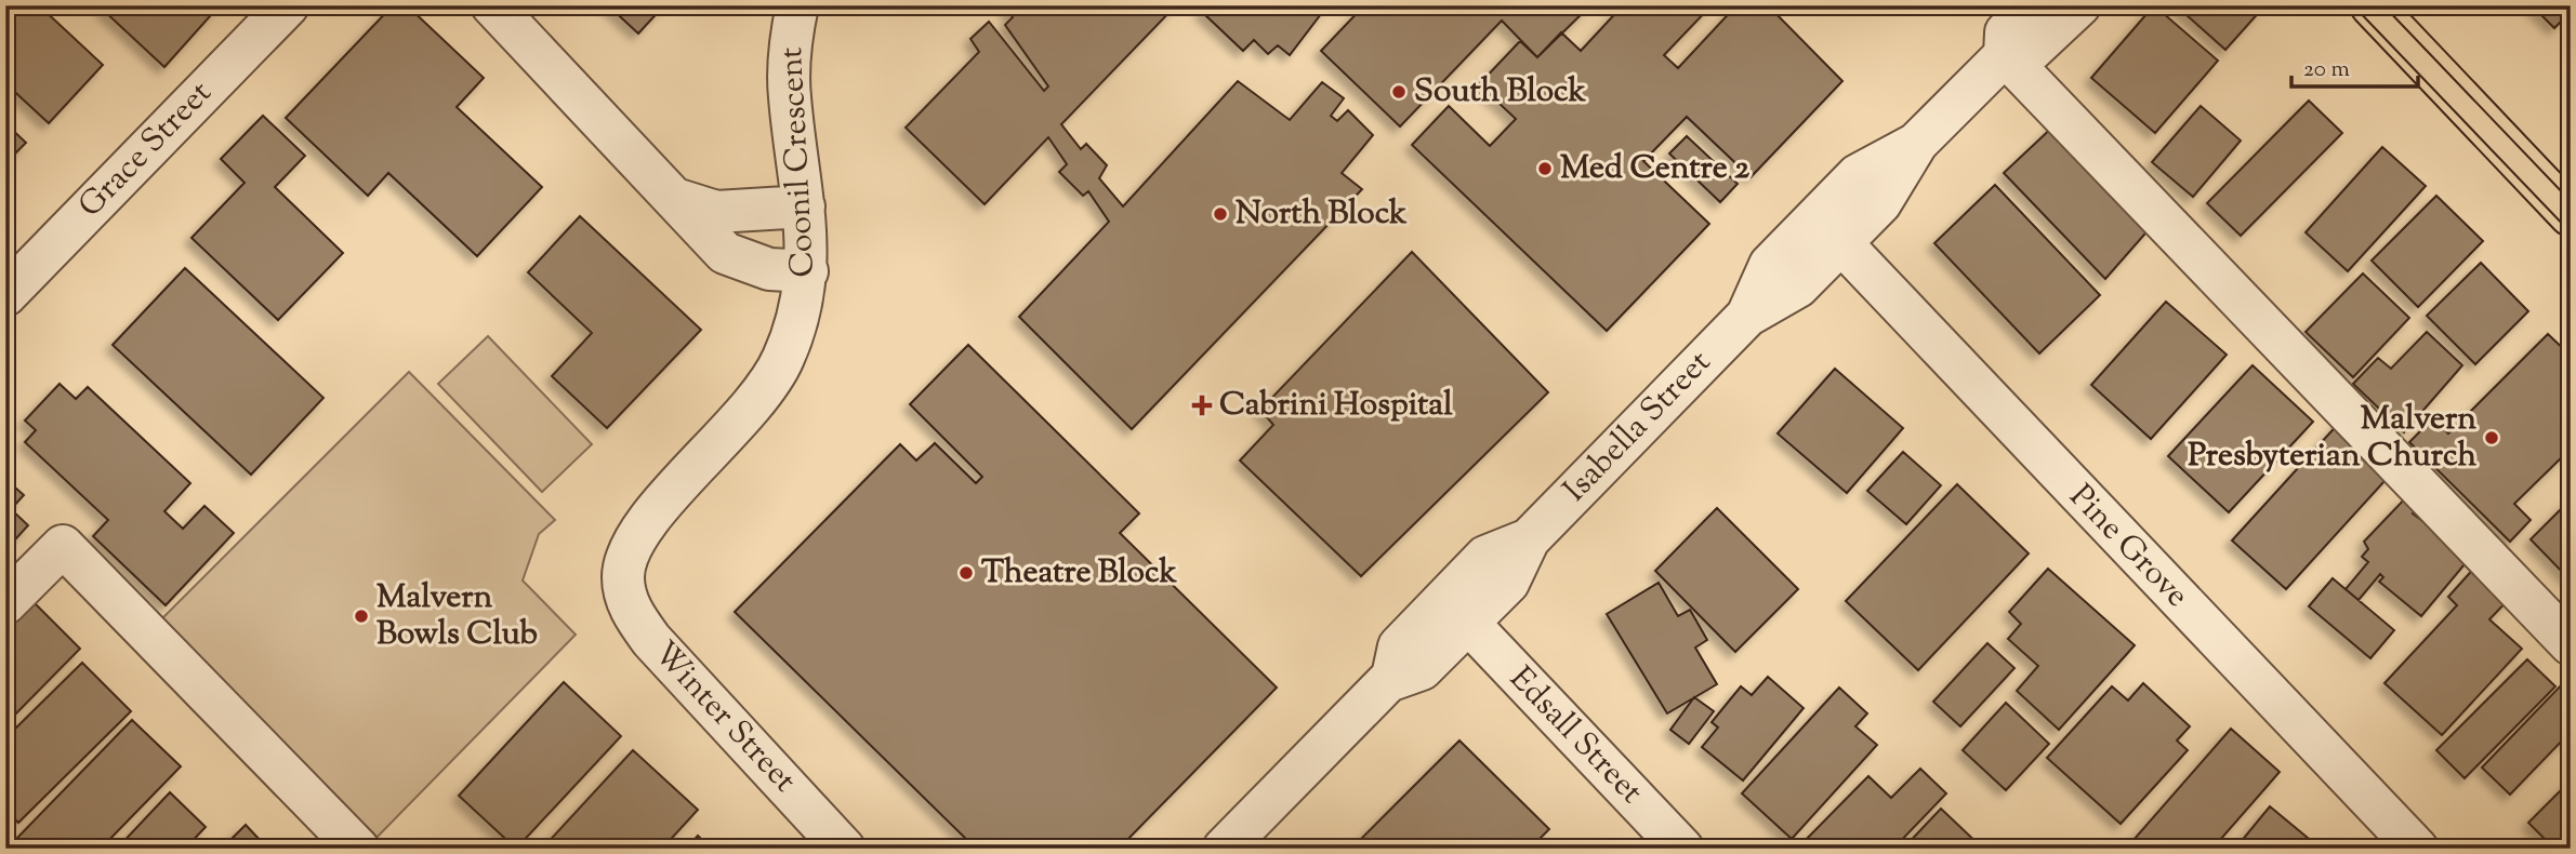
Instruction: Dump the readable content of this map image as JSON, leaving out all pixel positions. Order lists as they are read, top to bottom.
{
  "streets": {
    "street": [
      "Grace Street",
      "Coonil Crescent",
      "Isabella Street",
      "Pine Grove",
      "Winter Street",
      "Edsall Street"
    ]
  },
  "crossings": [
    ["Coonil Crescent", "Winter Street"],
    ["Isabella Street", "Pine Grove"],
    ["Isabella Street", "Edsall Street"]
  ],
  "places": {
    "other": [
      "South Block",
      "Med Centre 2",
      "North Block",
      "Malvern Presbyterian Church",
      "Theatre Block",
      "Malvern Bowls Club"
    ],
    "health": ["Cabrini Hospital"]
  },
  "scale_bar": "20 m"
}
